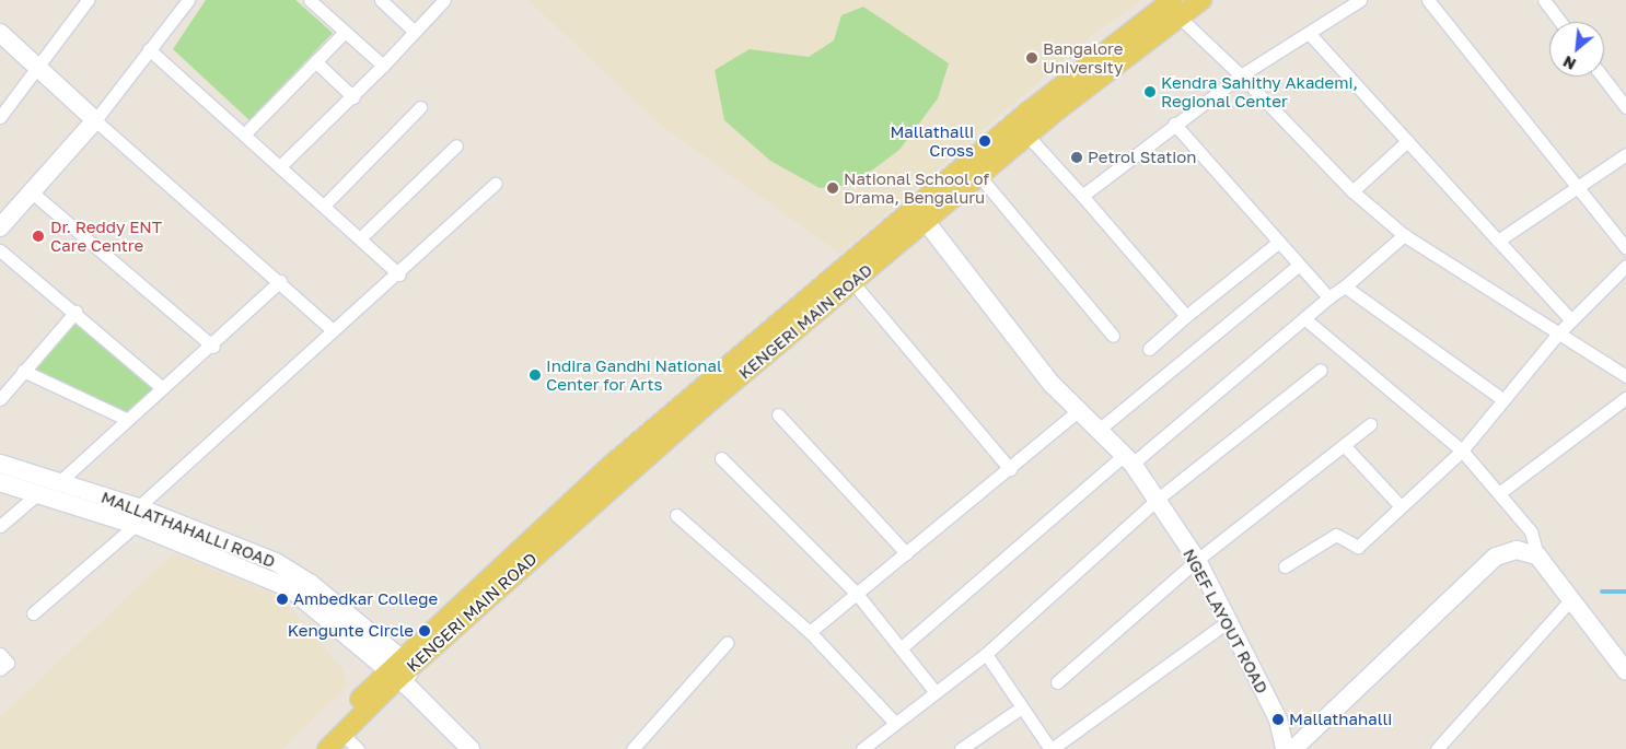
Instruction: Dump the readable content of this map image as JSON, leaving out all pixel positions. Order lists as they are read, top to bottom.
{
  "streets": {
    "main road": ["KENGERI MAIN ROAD"],
    "street": ["MALLATHAHALLI ROAD", "NGEF LAYOUT ROAD"]
  },
  "crossings": [
    ["KENGERI MAIN ROAD", "MALLATHAHALLI ROAD"],
    ["KENGERI MAIN ROAD", "NGEF LAYOUT ROAD"]
  ],
  "places": [
    "Bangalore University",
    "Kendra Sahithy Akademi, Regional Center",
    "Mallathalli Cross",
    "Petrol Station",
    "National School of Drama, Bengaluru",
    "Dr. Reddy ENT Care Centre",
    "Indira Gandhi National Center for Arts",
    "Ambedkar College",
    "Kengunte Circle",
    "Mallathahalli"
  ],
  "north": "bottom left"
}
